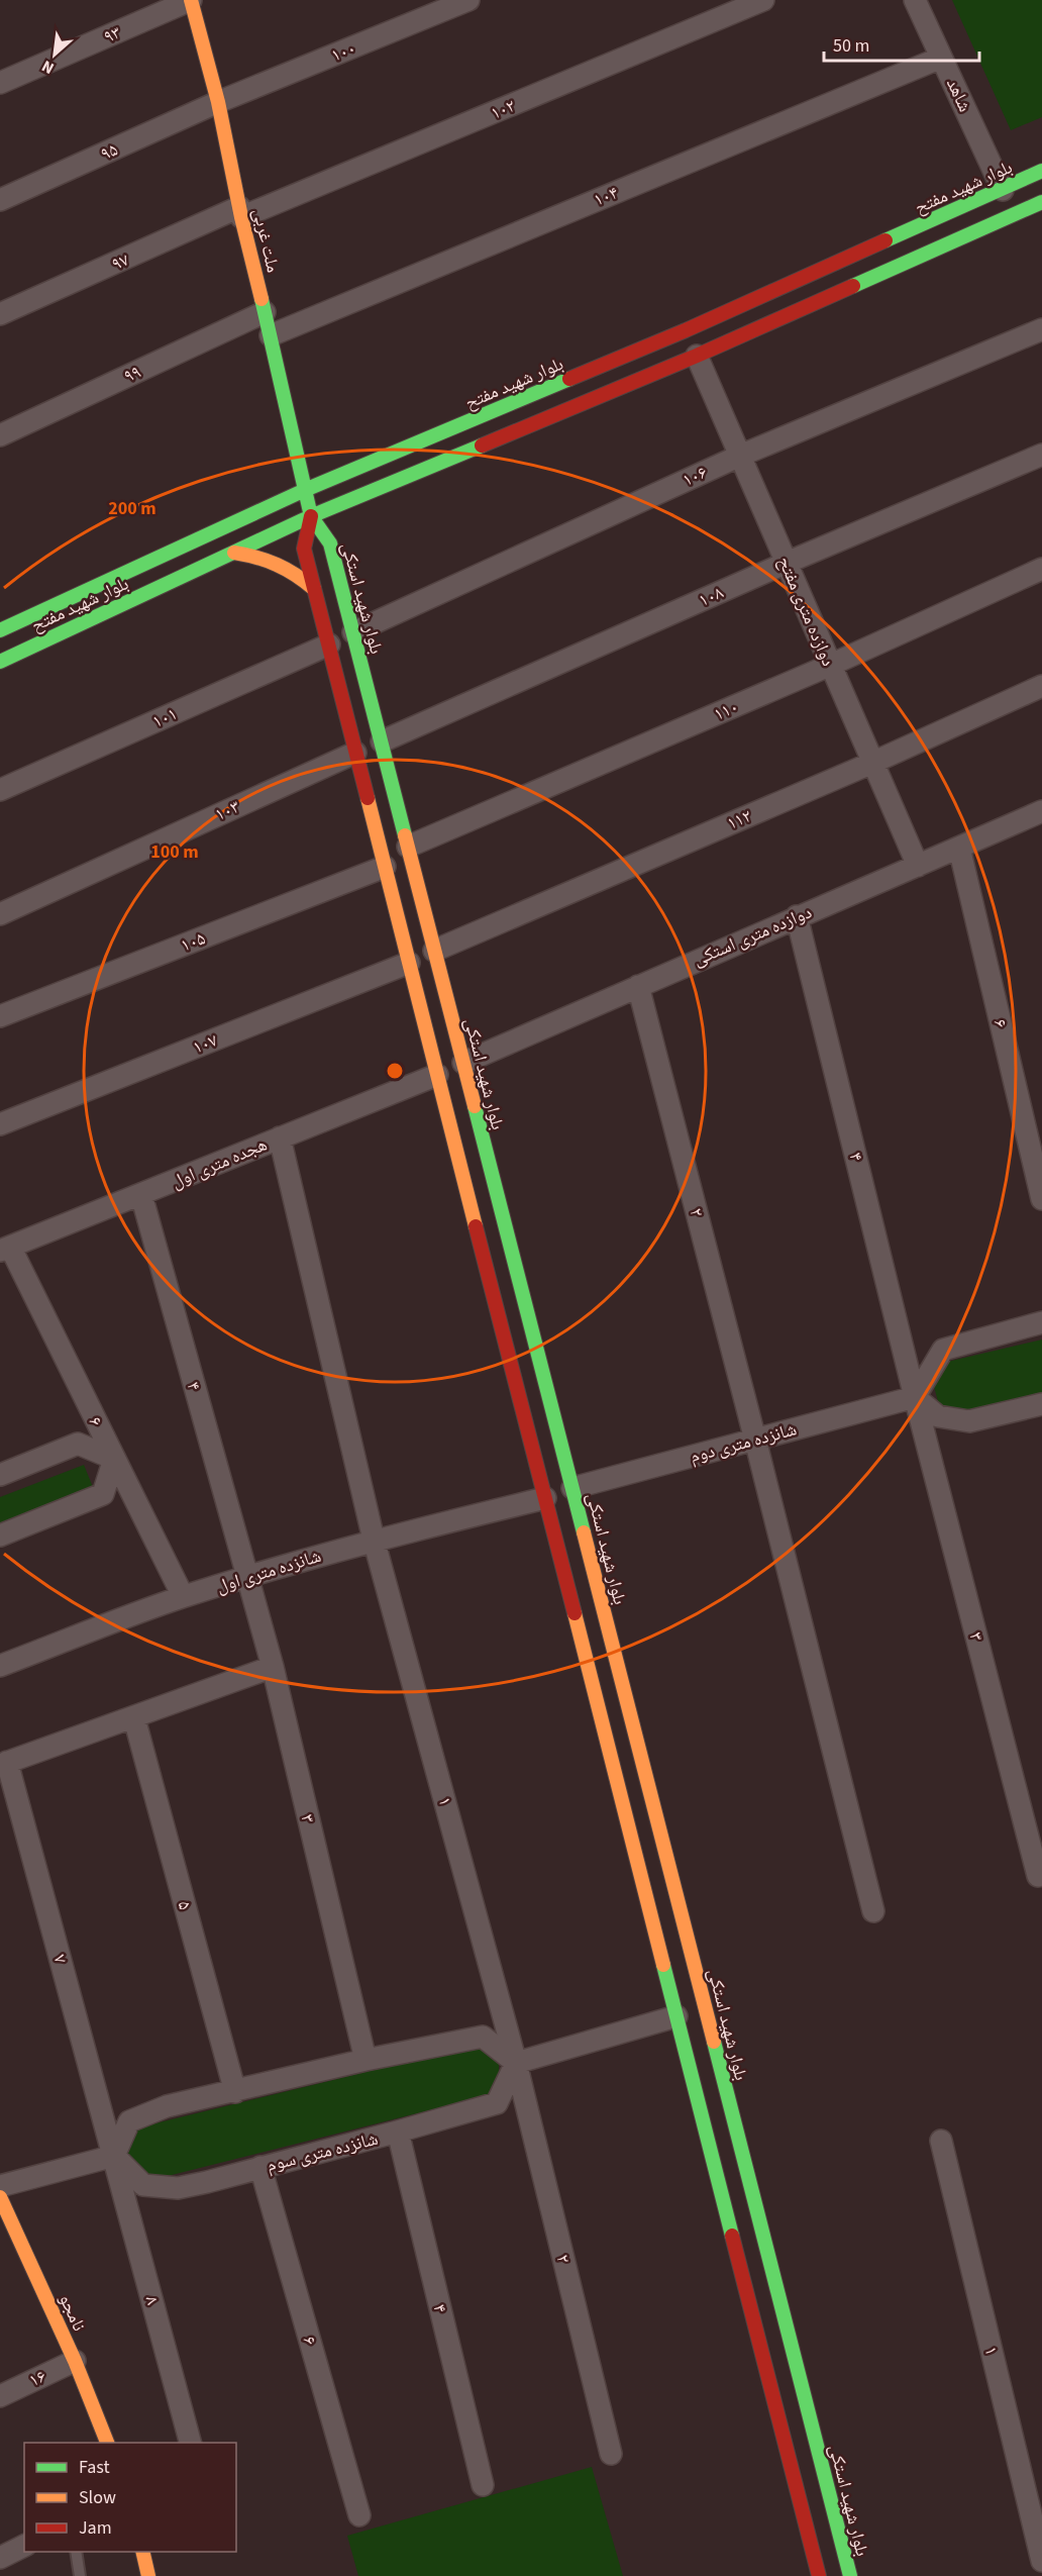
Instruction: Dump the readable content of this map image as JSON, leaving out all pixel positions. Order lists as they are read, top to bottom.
{
  "streets": {
    "main road": [
      "بلوار شهید مفتح",
      "ملت غربی",
      "بلوار شهید استکی",
      "نامجو"
    ],
    "street": [
      "۹۳",
      "۱۰۰",
      "شاهد",
      "۱۰۲",
      "۹۵",
      "۱۰۴",
      "۹۷",
      "۹۹",
      "۱۰۶",
      "۱۰۸",
      "دوازده متری مفتح",
      "۱۱۰",
      "۱۰۱",
      "۱۰۳",
      "۱۱۲",
      "دوازده متری استکی",
      "۱۰۵",
      "۶",
      "۱۰۷",
      "۴",
      "هجده متری اول",
      "۲",
      "شانزده متری دوم",
      "شانزده متری اول",
      "۳",
      "۱",
      "۵",
      "۷",
      "شانزده متری سوم",
      "۸",
      "۱۶"
    ]
  },
  "crossings": [
    ["۹۳", "ملت غربی"],
    ["۱۰۰", "۹۵"],
    ["۱۰۰", "ملت غربی"],
    ["شاهد", "بلوار شهید مفتح"],
    ["شاهد", "۱۰۴"],
    ["۱۰۲", "ملت غربی"],
    ["۱۰۲", "۹۷"],
    ["۹۵", "ملت غربی"],
    ["بلوار شهید مفتح", "ملت غربی"],
    ["بلوار شهید مفتح", "بلوار شهید استکی"],
    ["بلوار شهید مفتح", "دوازده متری مفتح"],
    ["۱۰۴", "ملت غربی"],
    ["ملت غربی", "۹۷"],
    ["ملت غربی", "۹۹"],
    ["ملت غربی", "بلوار شهید استکی"],
    ["۱۰۶", "بلوار شهید استکی"],
    ["۱۰۶", "دوازده متری مفتح"],
    ["۱۰۸", "بلوار شهید استکی"],
    ["۱۰۸", "دوازده متری مفتح"],
    ["بلوار شهید استکی", "۱۱۰"],
    ["بلوار شهید استکی", "۱۰۱"],
    ["بلوار شهید استکی", "۱۰۳"],
    ["بلوار شهید استکی", "۱۱۲"],
    ["بلوار شهید استکی", "دوازده متری استکی"],
    ["بلوار شهید استکی", "۱۰۵"],
    ["بلوار شهید استکی", "۱۰۷"],
    ["بلوار شهید استکی", "هجده متری اول"],
    ["بلوار شهید استکی", "شانزده متری دوم"],
    ["بلوار شهید استکی", "شانزده متری اول"],
    ["دوازده متری مفتح", "۱۱۰"],
    ["دوازده متری مفتح", "۱۱۲"],
    ["دوازده متری مفتح", "دوازده متری استکی"],
    ["دوازده متری استکی", "۶"],
    ["دوازده متری استکی", "۴"],
    ["دوازده متری استکی", "۲"],
    ["۶", "هجده متری اول"],
    ["۶", "شانزده متری اول"],
    ["۶", "شانزده متری سوم"],
    ["۴", "هجده متری اول"],
    ["۴", "شانزده متری دوم"],
    ["۴", "شانزده متری اول"],
    ["۴", "۳"],
    ["۴", "شانزده متری سوم"],
    ["۲", "شانزده متری دوم"],
    ["۲", "۱"],
    ["۲", "شانزده متری سوم"],
    ["شانزده متری دوم", "۳"],
    ["شانزده متری اول", "۳"],
    ["شانزده متری اول", "۱"],
    ["۱", "شانزده متری سوم"],
    ["۷", "شانزده متری سوم"],
    ["۷", "۸"],
    ["شانزده متری سوم", "۸"],
    ["نامجو", "۱۶"]
  ],
  "legend": ["Fast", "Slow", "Jam"],
  "scale_bar": "50 m",
  "north": "bottom left",
  "rings": ["200 m", "100 m"]
}
